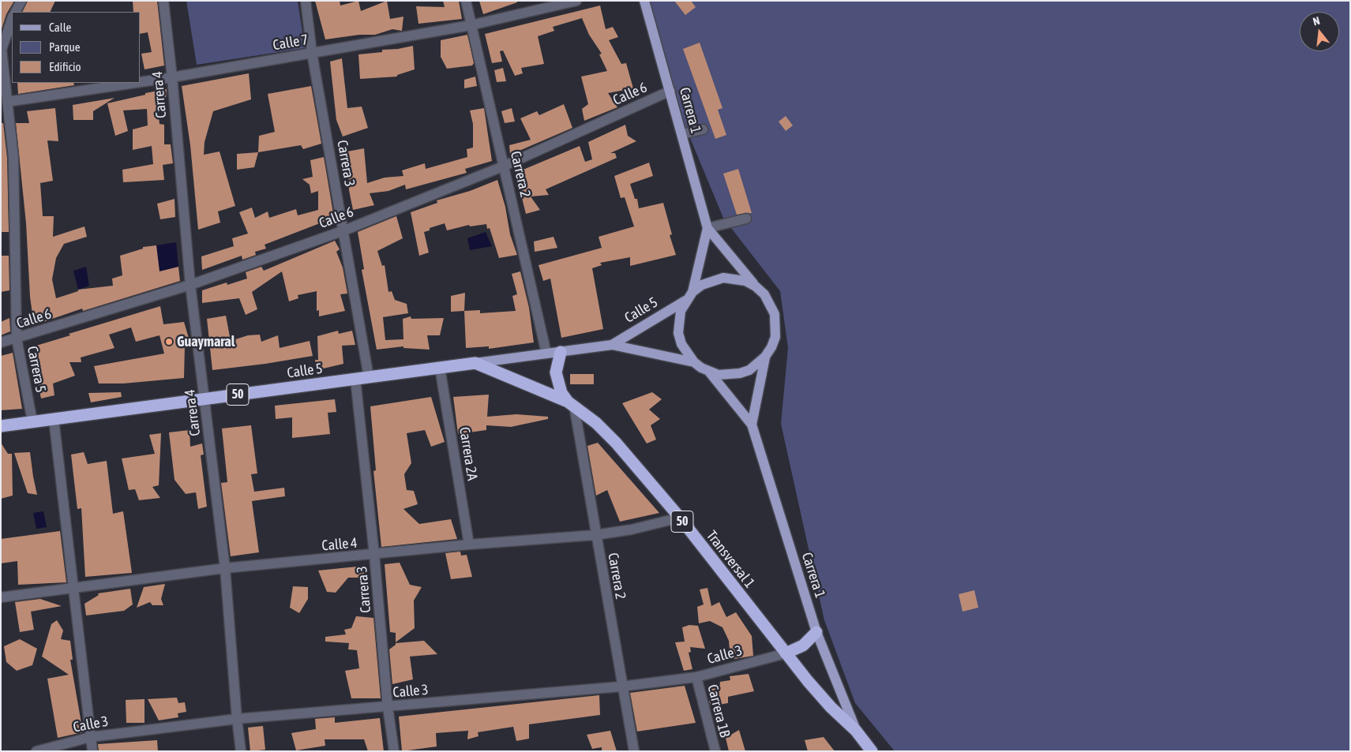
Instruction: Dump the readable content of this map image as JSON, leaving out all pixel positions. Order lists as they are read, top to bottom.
{
  "streets": {
    "highway": ["Calle 5", "50", "Transversal 1"],
    "main road": ["Carrera 1"],
    "street": [
      "Calle 7",
      "Calle 6",
      "Carrera 4",
      "Carrera 3",
      "Carrera 2",
      "Carrera 5",
      "Carrera 2A",
      "Calle 4",
      "Calle 3",
      "Carrera 1B"
    ]
  },
  "crossings": [
    ["Calle 7", "Carrera 4"],
    ["Calle 7", "Carrera 3"],
    ["Calle 7", "Carrera 2"],
    ["Calle 7", "Carrera 5"],
    ["Calle 6", "Carrera 4"],
    ["Calle 6", "Carrera 1"],
    ["Calle 6", "Carrera 3"],
    ["Calle 6", "Carrera 2"],
    ["Calle 6", "Carrera 5"],
    ["Carrera 4", "Calle 5"],
    ["Carrera 4", "Calle 4"],
    ["Carrera 4", "Calle 3"],
    ["Carrera 1", "Calle 5"],
    ["Carrera 1", "50"],
    ["Carrera 1", "Transversal 1"],
    ["Carrera 3", "Calle 5"],
    ["Carrera 3", "Calle 4"],
    ["Carrera 3", "Calle 3"],
    ["Carrera 2", "Calle 5"],
    ["Carrera 2", "Calle 4"],
    ["Carrera 2", "Transversal 1"],
    ["Carrera 2", "Calle 3"],
    ["Calle 5", "Carrera 5"],
    ["Calle 5", "50"],
    ["Calle 5", "Carrera 2A"],
    ["Calle 5", "Transversal 1"],
    ["50", "Transversal 1"],
    ["Carrera 2A", "Calle 4"],
    ["Calle 4", "Transversal 1"],
    ["Transversal 1", "Calle 3"],
    ["Calle 3", "Carrera 1B"]
  ],
  "places": ["Guaymaral"],
  "legend": ["Calle", "Parque", "Edificio"],
  "north": "top"
}
